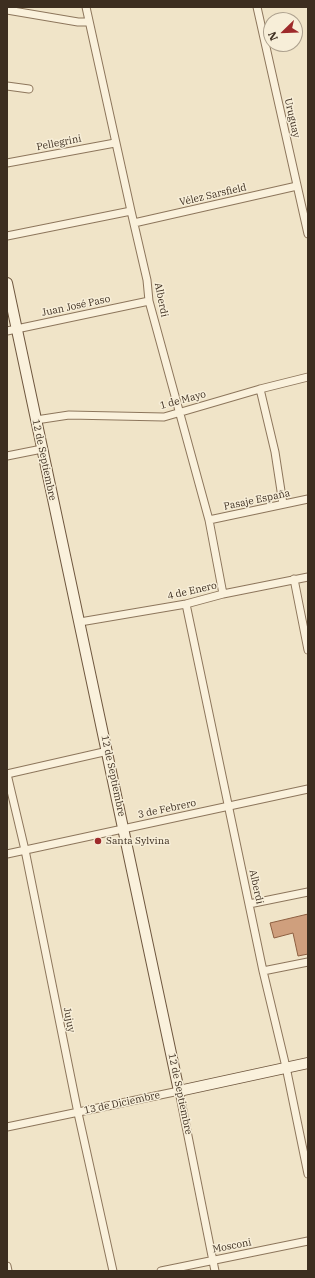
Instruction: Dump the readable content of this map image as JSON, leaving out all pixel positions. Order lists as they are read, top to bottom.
{
  "streets": {
    "street": [
      "Uruguay",
      "Pellegrini",
      "Vélez Sarsfield",
      "Alberdi",
      "Juan José Paso",
      "1 de Mayo",
      "12 de Septiembre",
      "Pasaje España",
      "4 de Enero",
      "3 de Febrero",
      "Jujuy",
      "13 de Diciembre",
      "Mosconi"
    ]
  },
  "crossings": [
    ["Uruguay", "Vélez Sarsfield"],
    ["Pellegrini", "Alberdi"],
    ["Vélez Sarsfield", "Alberdi"],
    ["Alberdi", "Juan José Paso"],
    ["Alberdi", "1 de Mayo"],
    ["Alberdi", "Pasaje España"],
    ["Alberdi", "4 de Enero"],
    ["Alberdi", "3 de Febrero"],
    ["Alberdi", "13 de Diciembre"],
    ["Juan José Paso", "12 de Septiembre"],
    ["1 de Mayo", "12 de Septiembre"],
    ["12 de Septiembre", "4 de Enero"],
    ["12 de Septiembre", "3 de Febrero"],
    ["12 de Septiembre", "13 de Diciembre"],
    ["12 de Septiembre", "Mosconi"],
    ["3 de Febrero", "Jujuy"],
    ["Jujuy", "13 de Diciembre"]
  ],
  "places": ["Santa Sylvina"],
  "north": "bottom left"
}
